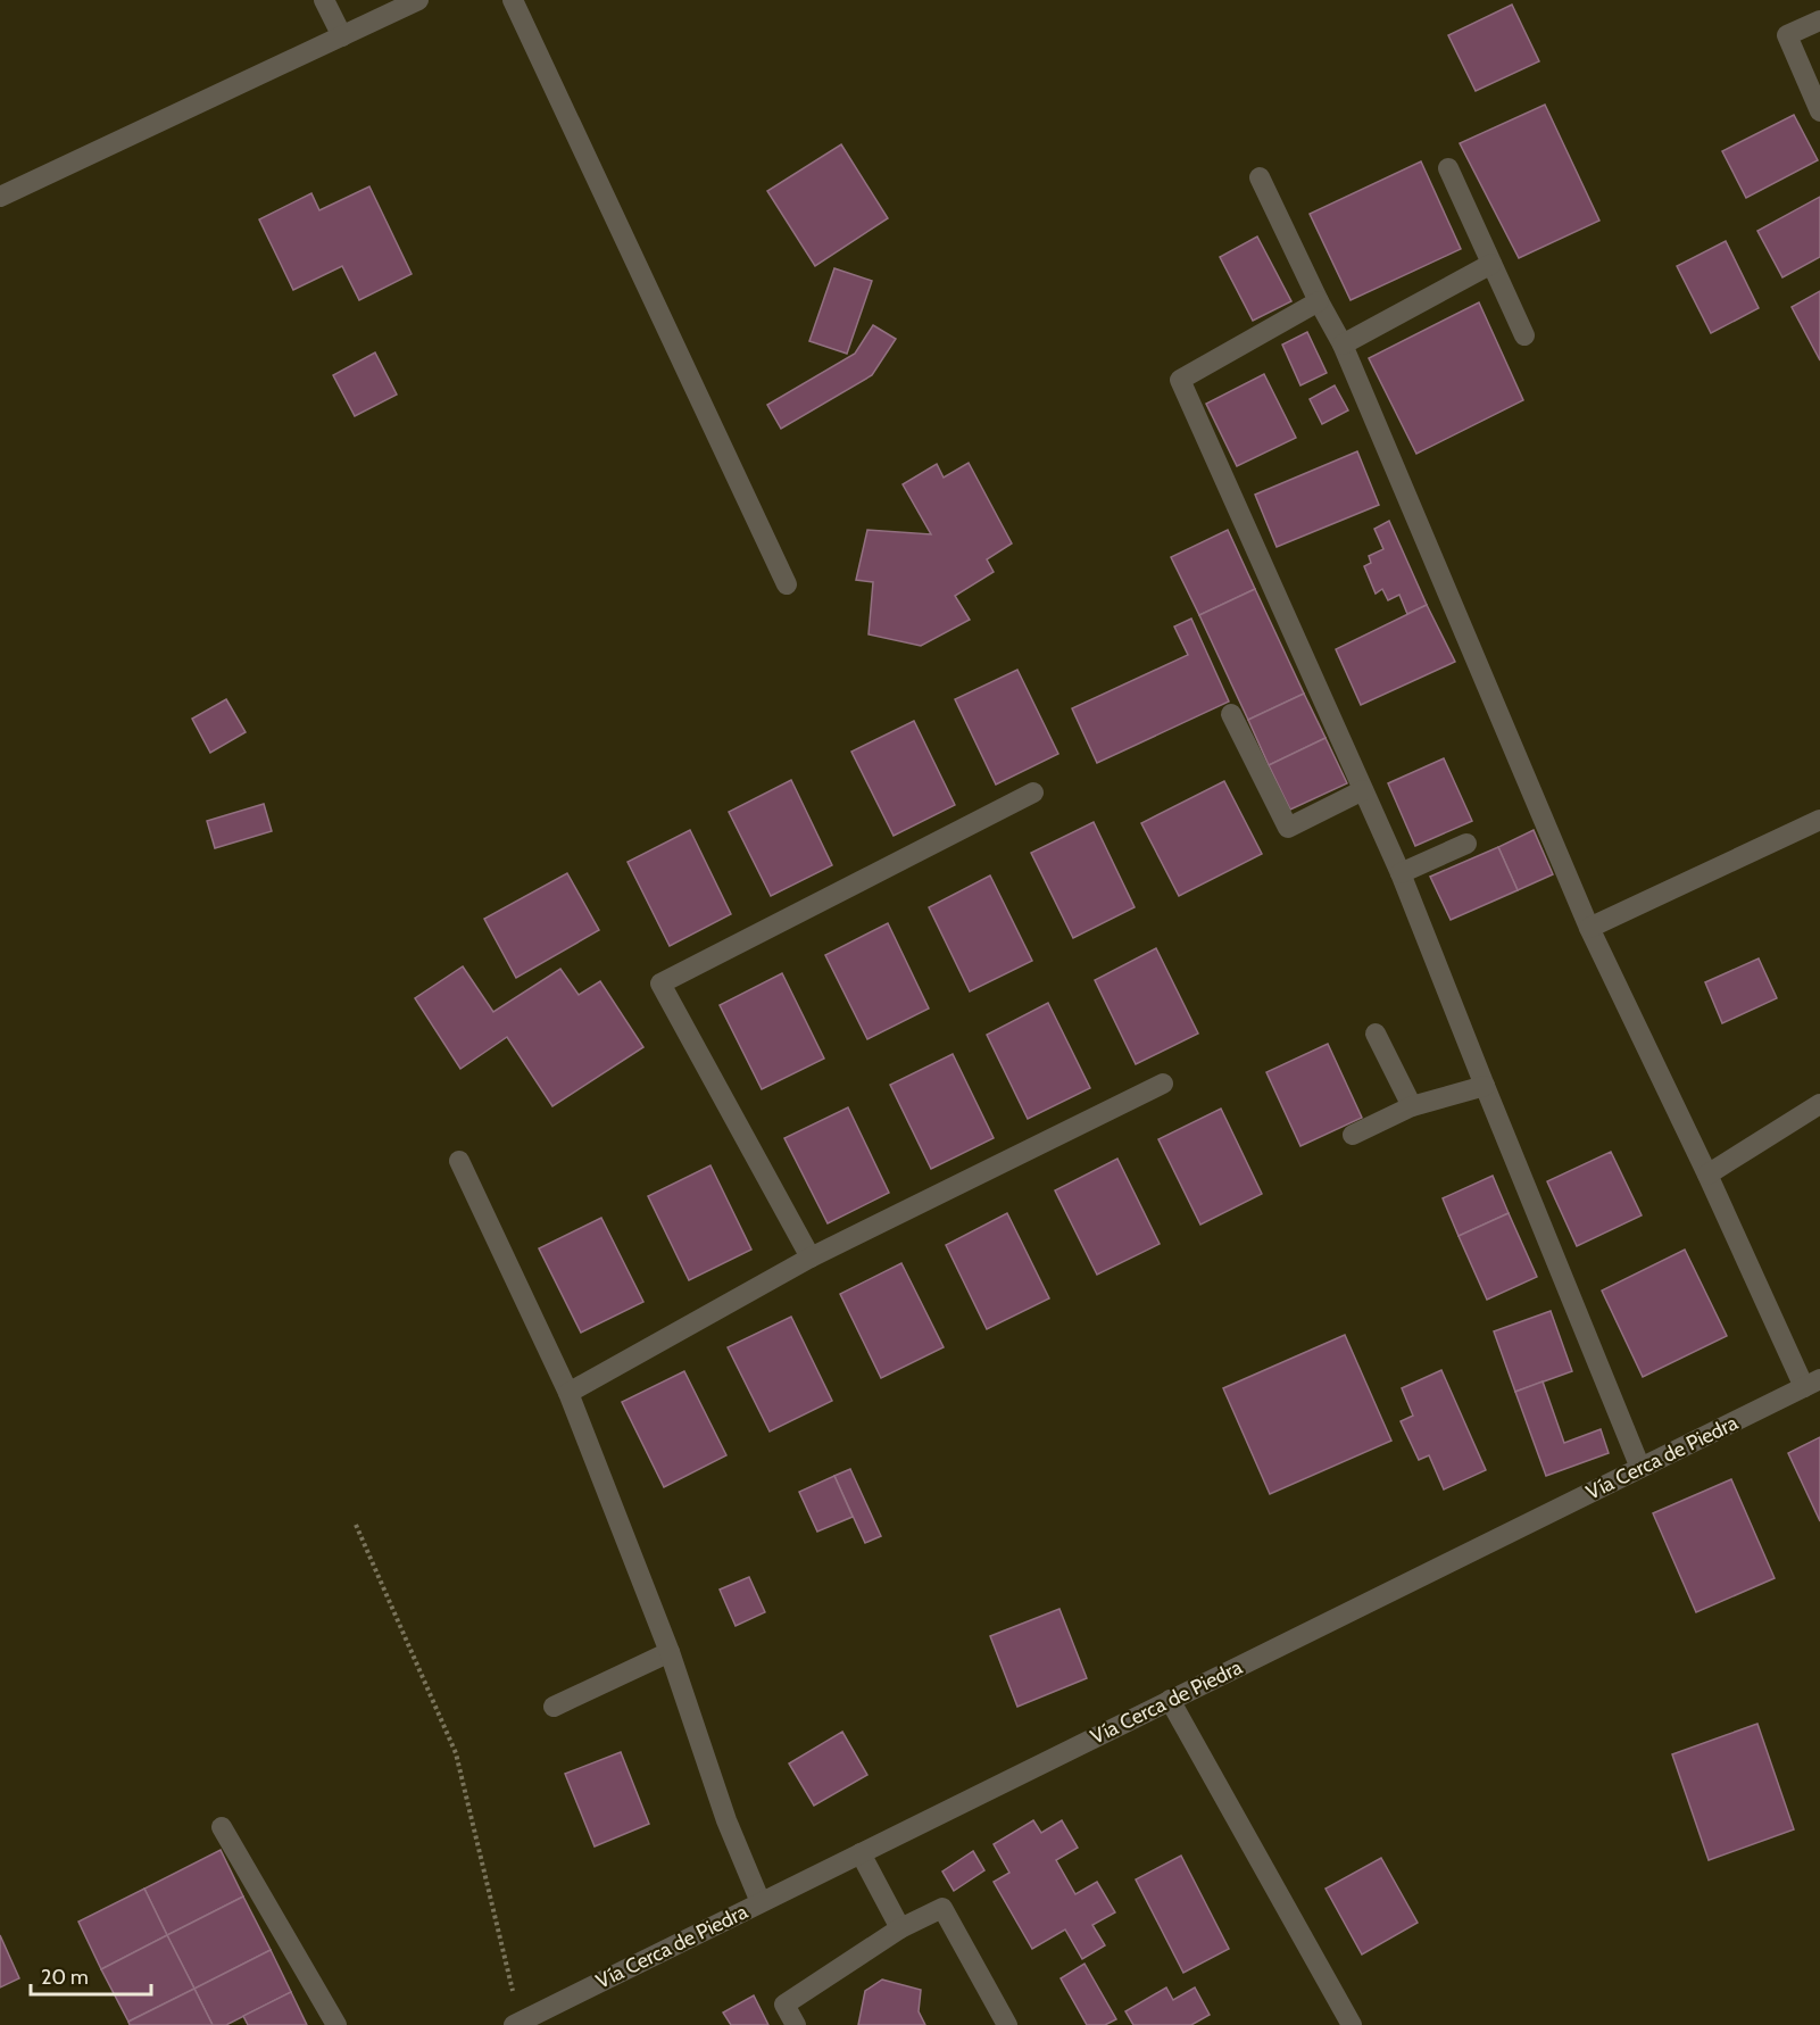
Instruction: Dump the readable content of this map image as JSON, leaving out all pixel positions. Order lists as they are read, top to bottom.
{
  "streets": {
    "street": ["Vía Cerca de Piedra"]
  },
  "scale_bar": "20 m"
}
